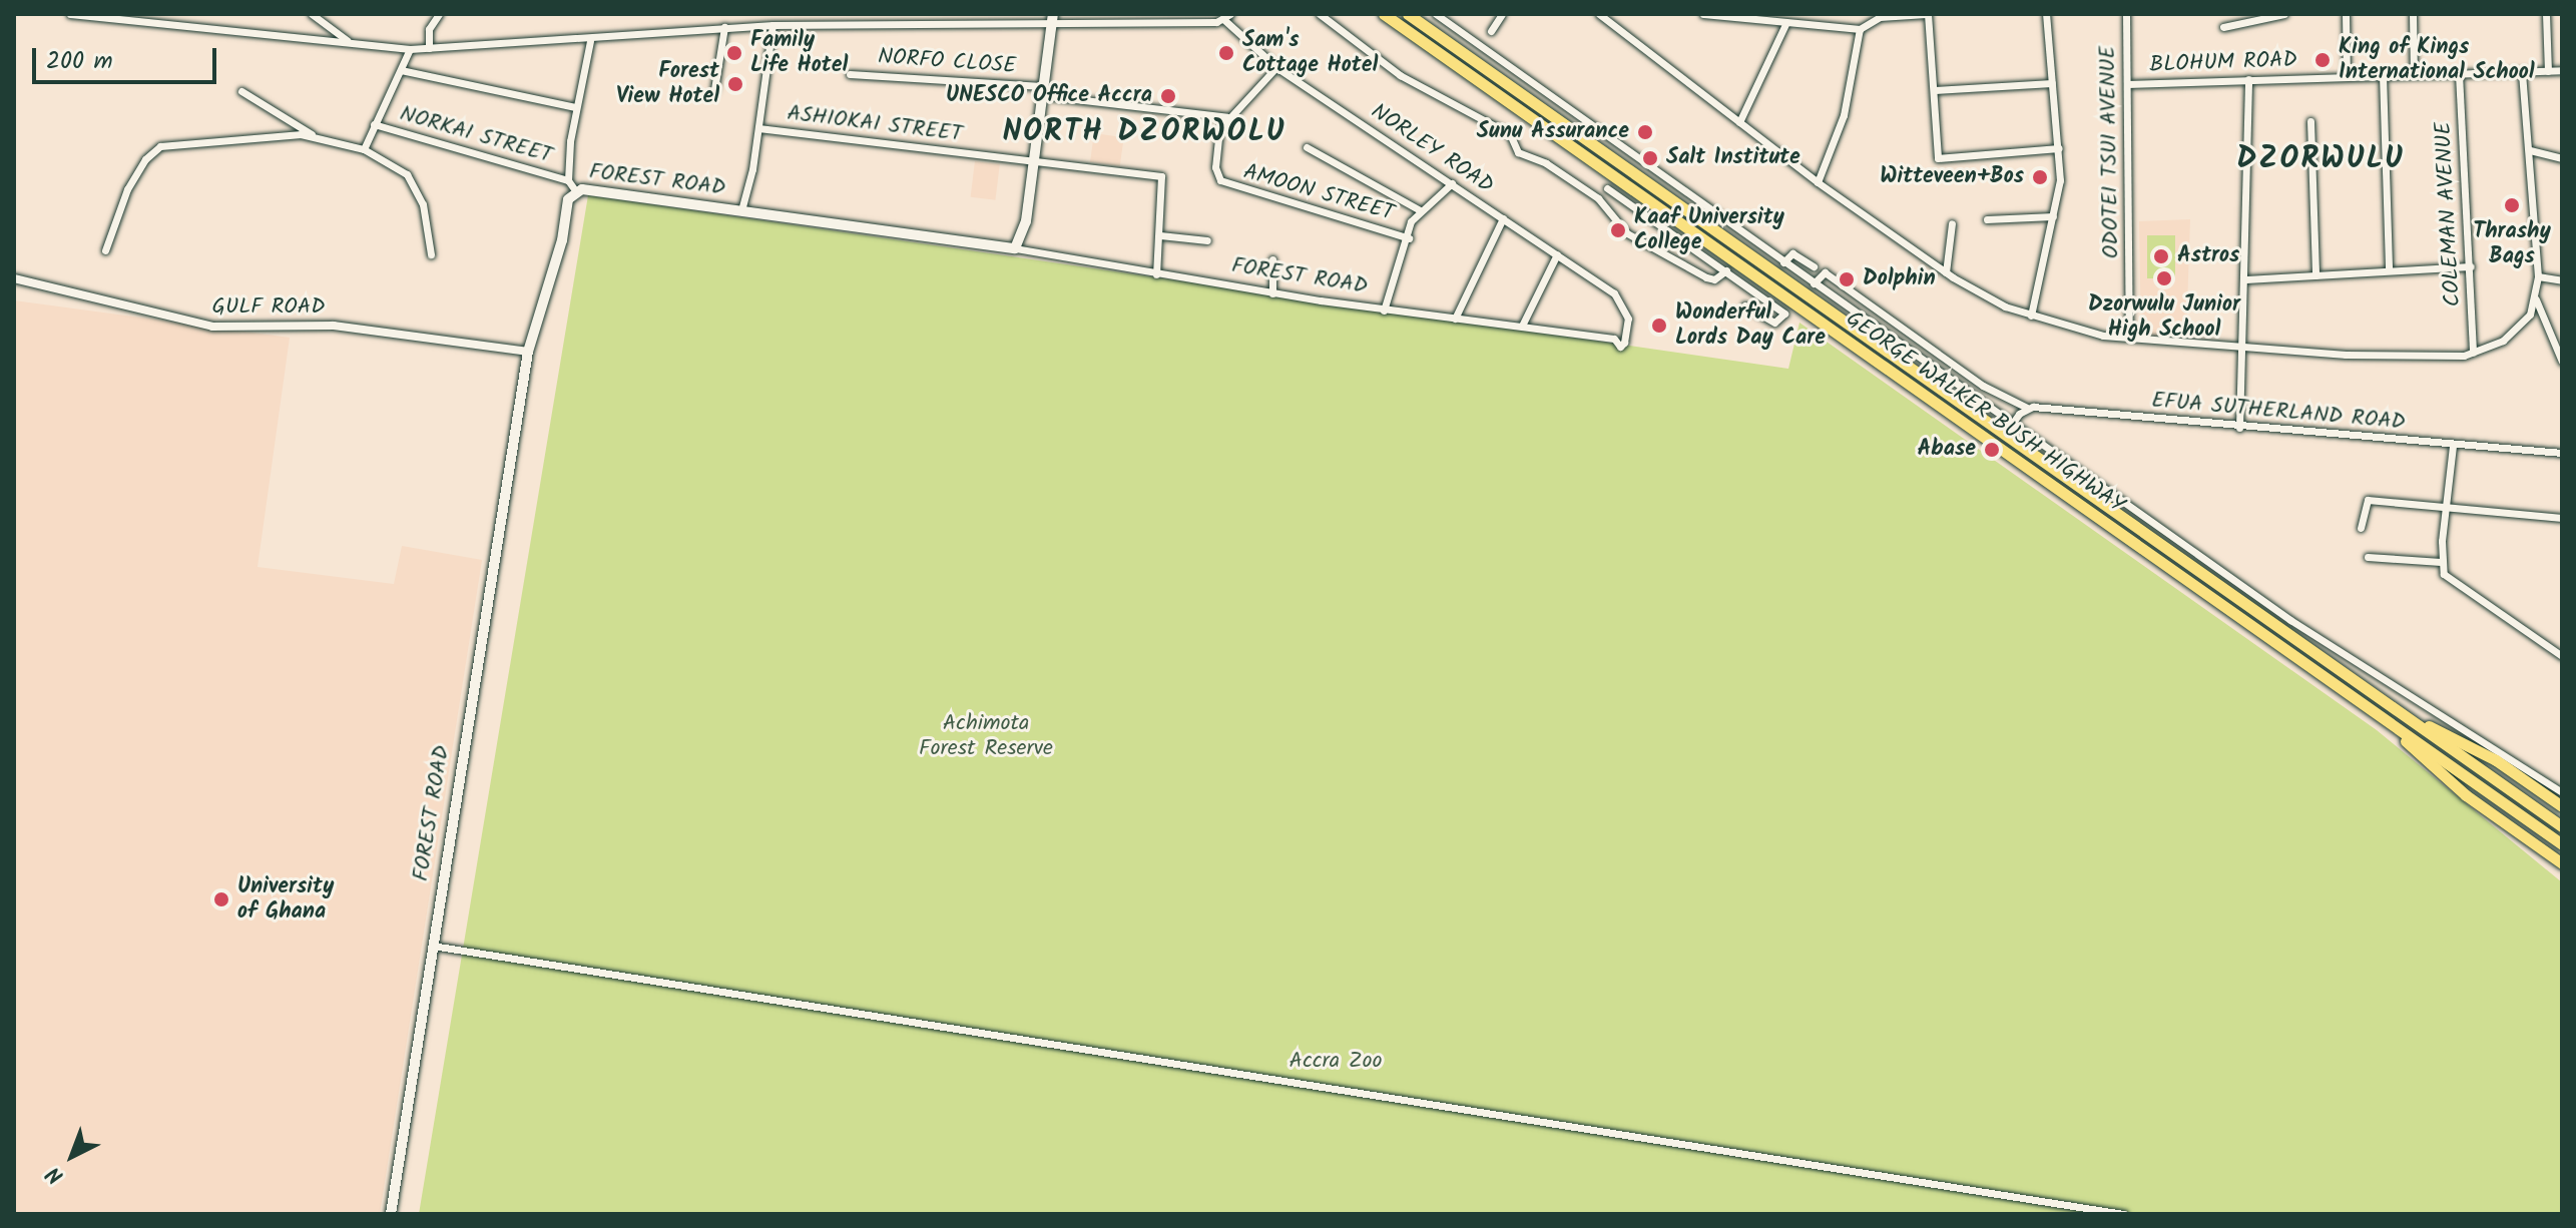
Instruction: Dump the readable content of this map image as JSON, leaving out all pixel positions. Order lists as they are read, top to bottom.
{
  "streets": {
    "highway": ["GEORGE WALKER BUSH HIGHWAY"],
    "main road": ["FOREST ROAD"],
    "street": [
      "NORFO CLOSE",
      "BLOHUM ROAD",
      "ASHIOKAI STREET",
      "NORKAI STREET",
      "NORLEY ROAD",
      "ODOTEI TSUI AVENUE",
      "AMOON STREET",
      "COLEMAN AVENUE",
      "GULF ROAD",
      "EFUA SUTHERLAND ROAD"
    ]
  },
  "crossings": [
    ["NORFO CLOSE", "AMOON STREET"],
    ["BLOHUM ROAD", "ODOTEI TSUI AVENUE"],
    ["BLOHUM ROAD", "COLEMAN AVENUE"],
    ["NORLEY ROAD", "FOREST ROAD"],
    ["FOREST ROAD", "GULF ROAD"]
  ],
  "districts": ["NORTH DZORWOLU", "DZORWULU"],
  "parks": ["Achimota Forest Reserve", "Accra Zoo"],
  "places": [
    "Family Life Hotel",
    "Sam's Cottage Hotel",
    "King of Kings International School",
    "Forest View Hotel",
    "UNESCO Office Accra",
    "Sunu Assurance",
    "Salt Institute",
    "Witteveen+Bos",
    "Thrashy Bags",
    "Kaaf University College",
    "Astros",
    "Dzorwulu Junior High School",
    "Dolphin",
    "Wonderful Lords Day Care",
    "Abase",
    "University of Ghana"
  ],
  "scale_bar": "200 m",
  "north": "bottom left"
}
